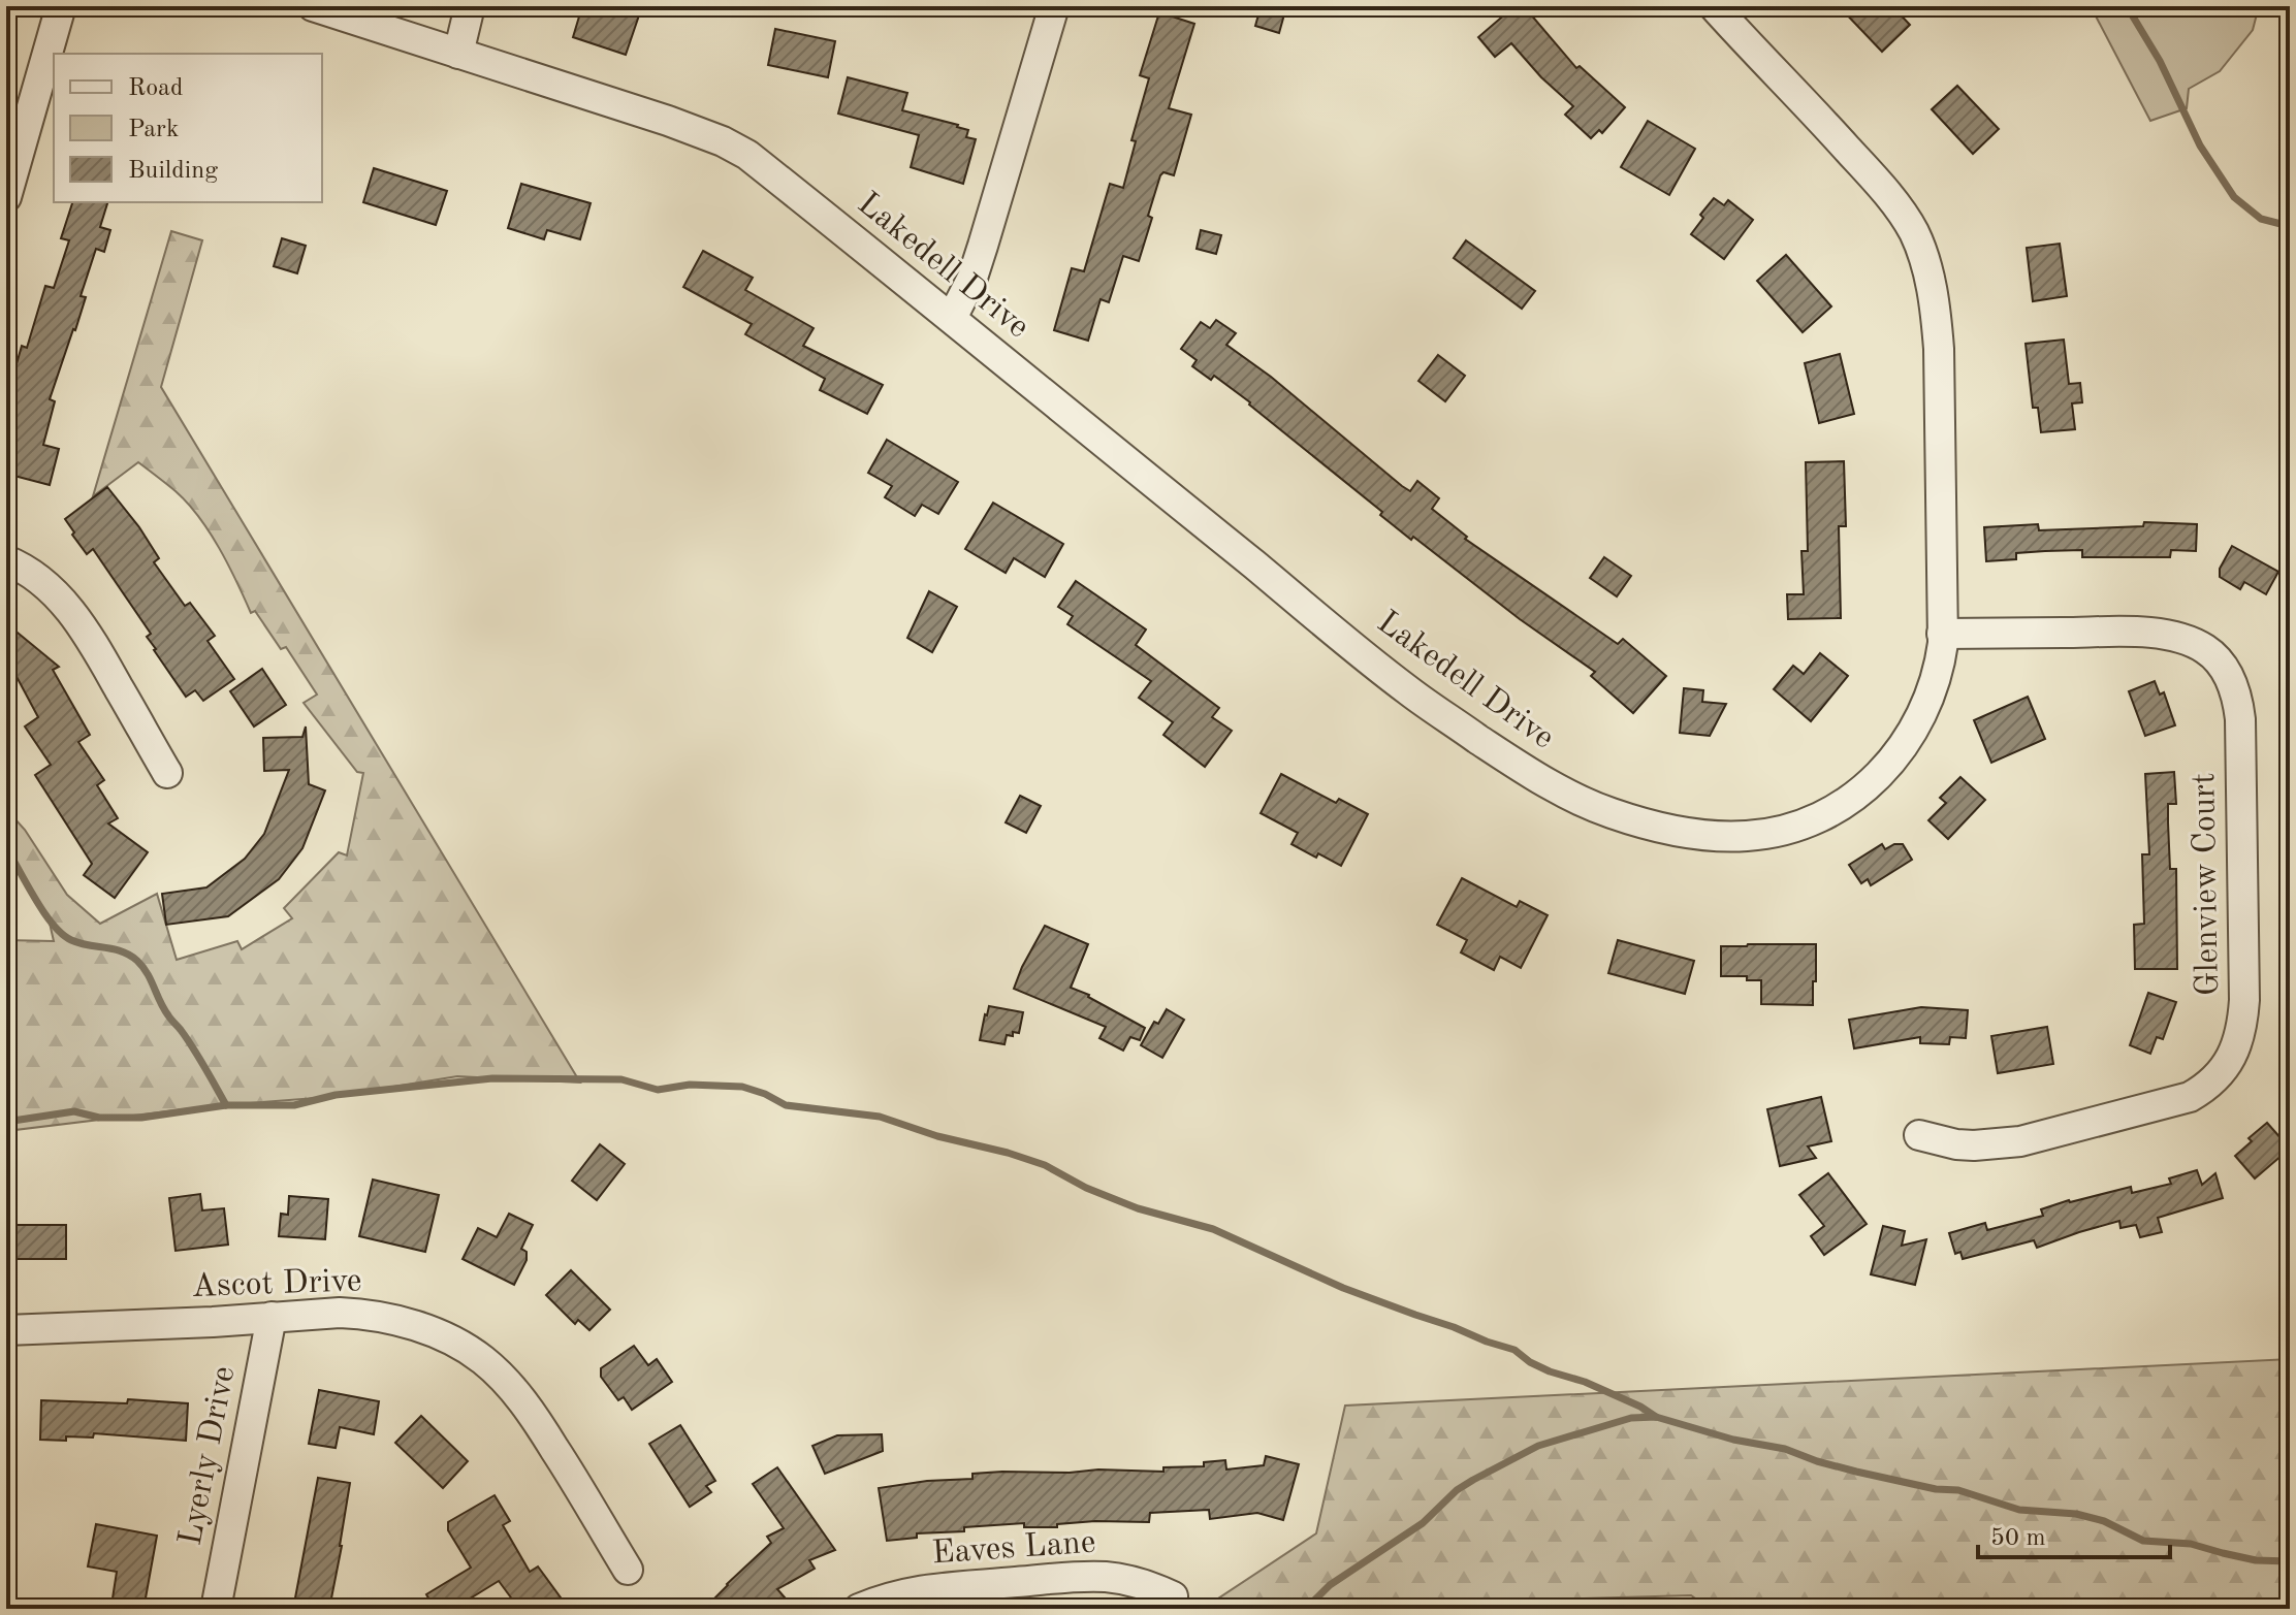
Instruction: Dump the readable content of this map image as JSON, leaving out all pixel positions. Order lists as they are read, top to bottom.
{
  "streets": {
    "street": [
      "Lakedell Drive",
      "Glenview Court",
      "Ascot Drive",
      "Lyerly Drive",
      "Eaves Lane"
    ]
  },
  "crossings": [
    ["Lakedell Drive", "Glenview Court"],
    ["Ascot Drive", "Lyerly Drive"]
  ],
  "legend": ["Road", "Park", "Building"],
  "scale_bar": "50 m"
}
